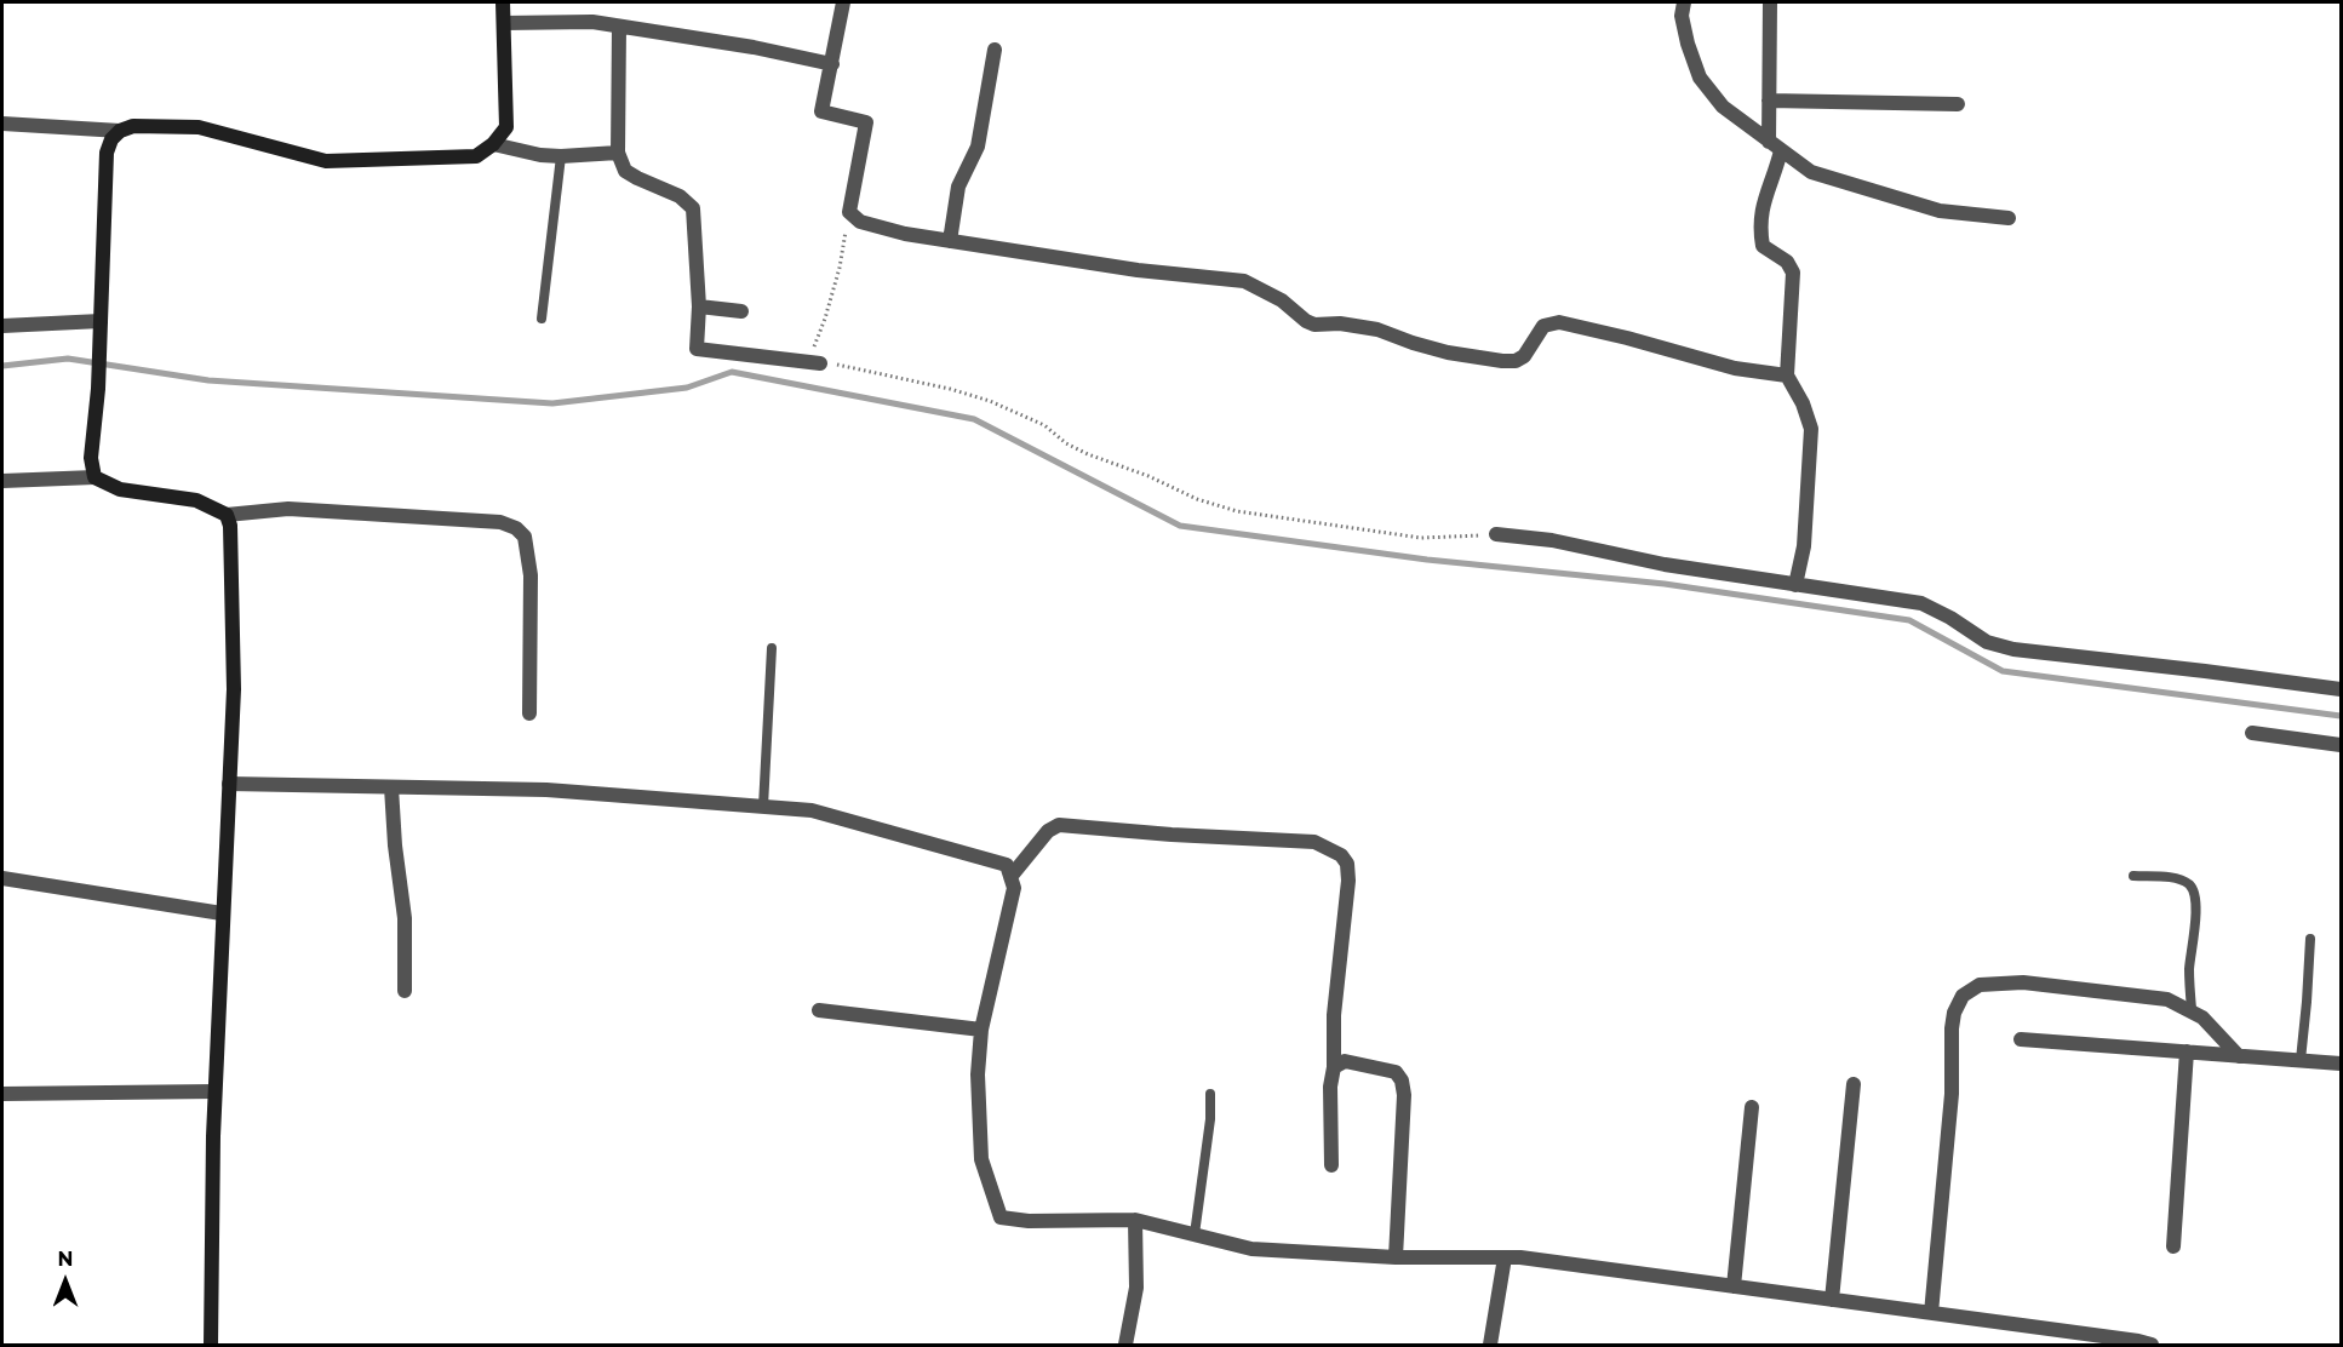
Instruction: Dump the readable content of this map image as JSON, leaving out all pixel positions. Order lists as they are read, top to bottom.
{
  "north": "top"
}
